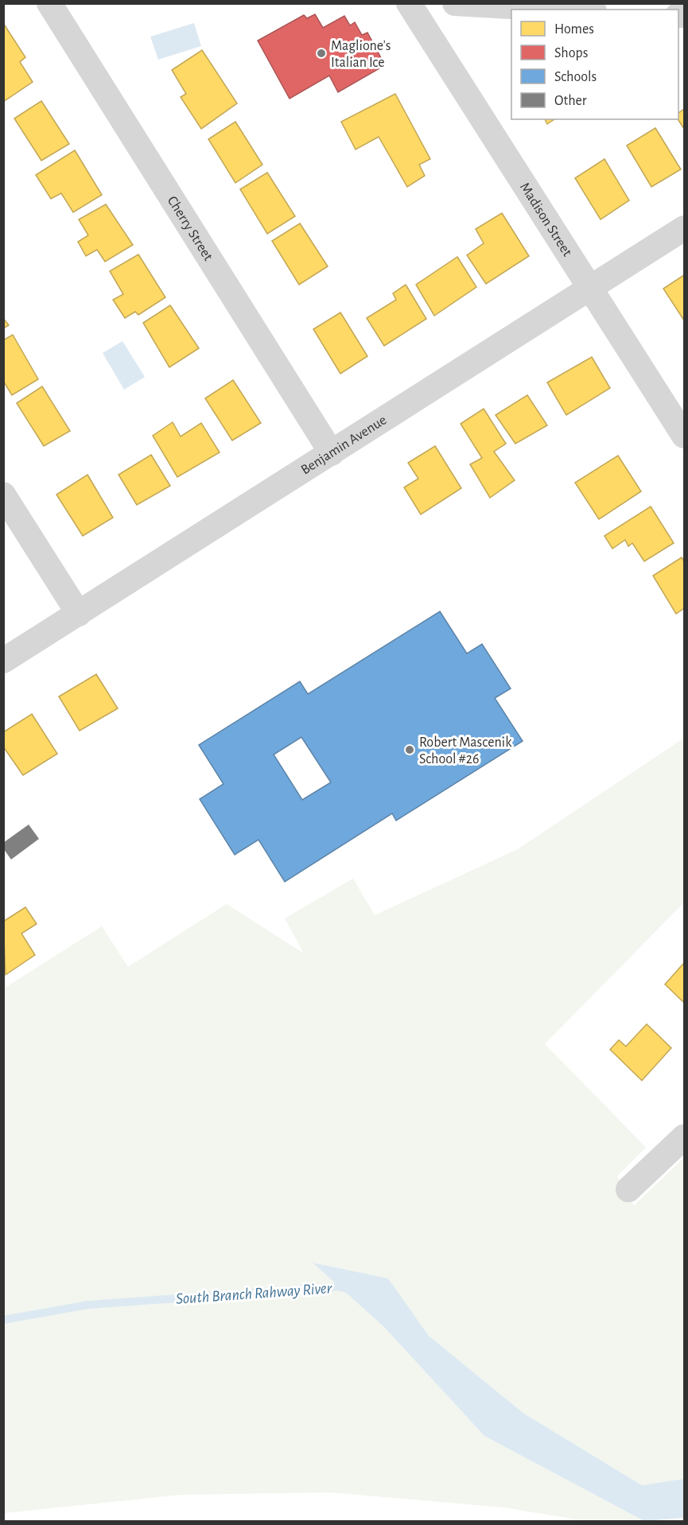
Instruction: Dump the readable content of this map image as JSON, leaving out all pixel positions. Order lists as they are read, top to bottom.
{
  "streets": {
    "street": ["Madison Street", "Cherry Street", "Benjamin Avenue"]
  },
  "crossings": [
    ["Madison Street", "Benjamin Avenue"],
    ["Cherry Street", "Benjamin Avenue"]
  ],
  "water": ["South Branch Rahway River"],
  "places": ["Maglione's Italian Ice", "Robert Mascenik School #26"],
  "legend": [
    "Homes",
    "Shops",
    "Schools",
    "Other"
  ]
}
